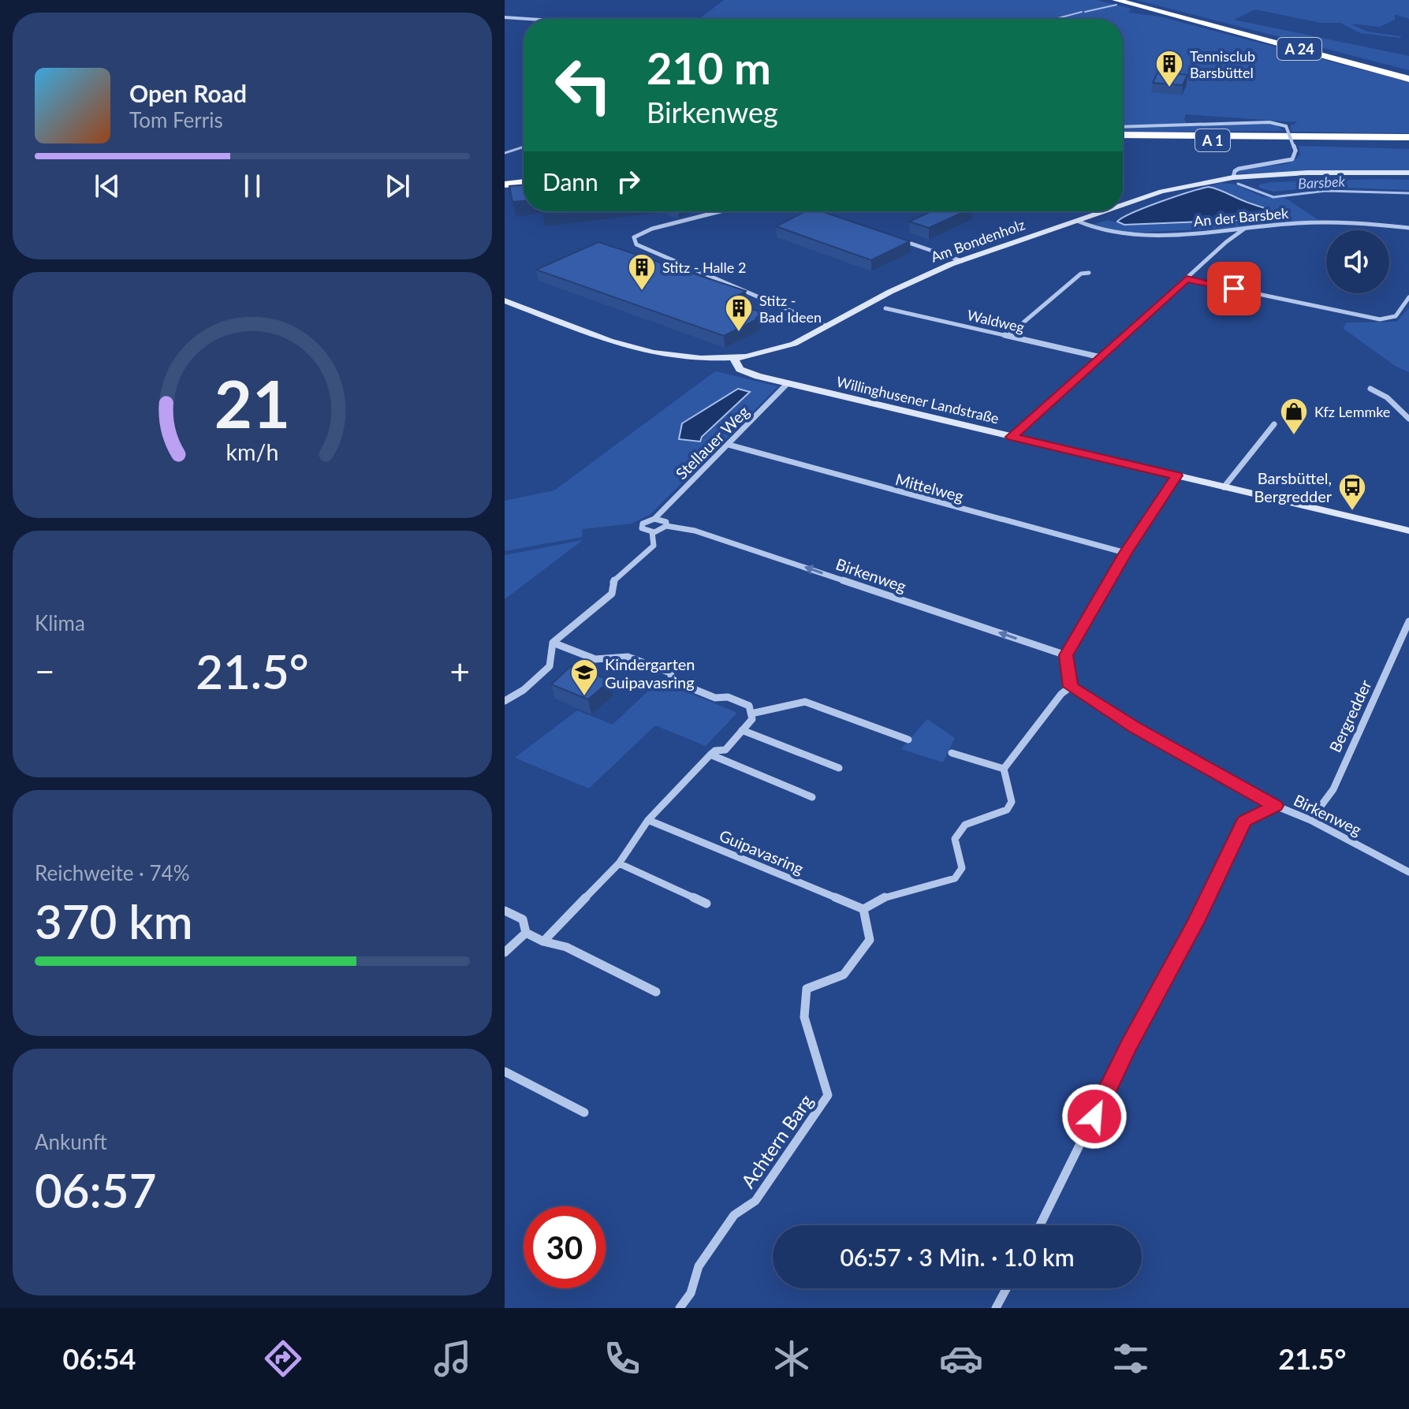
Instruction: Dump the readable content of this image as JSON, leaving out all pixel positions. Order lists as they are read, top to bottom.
{
  "streets": {
    "highway": ["A 24", "A 1"],
    "main road": ["Am Bondenholz", "Willinghusener Landstraße"],
    "street": [
      "An der Barsbek",
      "Waldweg",
      "Stellauer Weg",
      "Mittelweg",
      "Birkenweg",
      "Bergredder",
      "Guipavasring",
      "Achtern Barg"
    ]
  },
  "crossings": [
    ["An der Barsbek", "Am Bondenholz"],
    ["Am Bondenholz", "Willinghusener Landstraße"],
    ["Willinghusener Landstraße", "Stellauer Weg"],
    ["Stellauer Weg", "Mittelweg"],
    ["Birkenweg", "Bergredder"],
    ["Guipavasring", "Achtern Barg"]
  ],
  "one_way": ["Birkenweg"],
  "water": ["Barsbek"],
  "places": {
    "building": ["Tennisclub Barsbüttel", "Stitz - Halle 2", "Stitz - Bad Ideen"],
    "shop": ["Kfz Lemmke"],
    "bus stop": ["Barsbüttel, Bergredder"],
    "school or university": ["Kindergarten Guipavasring"]
  },
  "page": {
    "turn": ["210 m", "Birkenweg"],
    "song": ["Open Road", "Tom Ferris"],
    "then": "Dann",
    "tile": [
      "Klima",
      ["Reichweite · 74%", "370 km"],
      ["Ankunft", "06:57"]
    ],
    "heat": ["−", "21.5°", "+"],
    "limit": "30",
    "trip": "06:57 · 3 Min. · 1.0 km",
    "tabs": ["06:54", "21.5°"],
    "gauge": ["21", "km/h"]
  }
}
